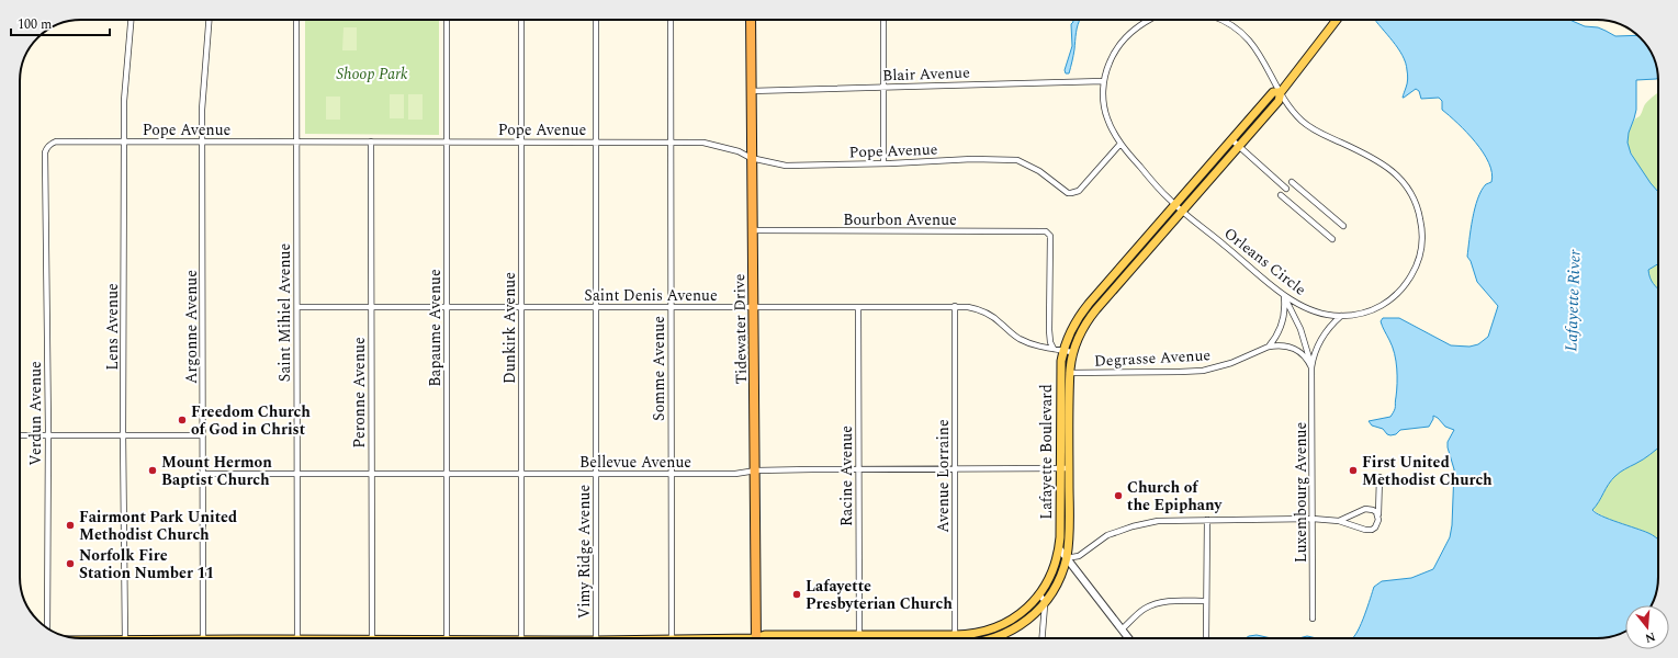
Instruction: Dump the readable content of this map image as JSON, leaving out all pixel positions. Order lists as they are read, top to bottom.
{
  "streets": {
    "highway": ["Tidewater Drive"],
    "main road": ["Lafayette Boulevard"],
    "street": [
      "Blair Avenue",
      "Pope Avenue",
      "Bourbon Avenue",
      "Orleans Circle",
      "Saint Denis Avenue",
      "Saint Mihiel Avenue",
      "Lens Avenue",
      "Argonne Avenue",
      "Bapaume Avenue",
      "Dunkirk Avenue",
      "Degrasse Avenue",
      "Somme Avenue",
      "Peronne Avenue",
      "Verdun Avenue",
      "Bellevue Avenue",
      "Racine Avenue",
      "Avenue Lorraine",
      "Luxembourg Avenue",
      "Vimy Ridge Avenue"
    ]
  },
  "crossings": [
    ["Blair Avenue", "Orleans Circle"],
    ["Blair Avenue", "Tidewater Drive"],
    ["Pope Avenue", "Orleans Circle"],
    ["Pope Avenue", "Saint Mihiel Avenue"],
    ["Pope Avenue", "Lens Avenue"],
    ["Pope Avenue", "Argonne Avenue"],
    ["Pope Avenue", "Bapaume Avenue"],
    ["Pope Avenue", "Dunkirk Avenue"],
    ["Pope Avenue", "Tidewater Drive"],
    ["Pope Avenue", "Somme Avenue"],
    ["Pope Avenue", "Peronne Avenue"],
    ["Pope Avenue", "Verdun Avenue"],
    ["Pope Avenue", "Vimy Ridge Avenue"],
    ["Bourbon Avenue", "Saint Denis Avenue"],
    ["Bourbon Avenue", "Tidewater Drive"],
    ["Orleans Circle", "Lafayette Boulevard"],
    ["Orleans Circle", "Luxembourg Avenue"],
    ["Saint Denis Avenue", "Saint Mihiel Avenue"],
    ["Saint Denis Avenue", "Bapaume Avenue"],
    ["Saint Denis Avenue", "Dunkirk Avenue"],
    ["Saint Denis Avenue", "Tidewater Drive"],
    ["Saint Denis Avenue", "Somme Avenue"],
    ["Saint Denis Avenue", "Peronne Avenue"],
    ["Saint Denis Avenue", "Lafayette Boulevard"],
    ["Saint Denis Avenue", "Racine Avenue"],
    ["Saint Denis Avenue", "Avenue Lorraine"],
    ["Saint Denis Avenue", "Vimy Ridge Avenue"],
    ["Saint Mihiel Avenue", "Bellevue Avenue"],
    ["Argonne Avenue", "Bellevue Avenue"],
    ["Bapaume Avenue", "Bellevue Avenue"],
    ["Dunkirk Avenue", "Bellevue Avenue"],
    ["Tidewater Drive", "Bellevue Avenue"],
    ["Degrasse Avenue", "Lafayette Boulevard"],
    ["Degrasse Avenue", "Luxembourg Avenue"],
    ["Somme Avenue", "Bellevue Avenue"],
    ["Peronne Avenue", "Bellevue Avenue"],
    ["Lafayette Boulevard", "Bellevue Avenue"],
    ["Lafayette Boulevard", "Racine Avenue"],
    ["Lafayette Boulevard", "Avenue Lorraine"],
    ["Bellevue Avenue", "Racine Avenue"],
    ["Bellevue Avenue", "Avenue Lorraine"],
    ["Bellevue Avenue", "Vimy Ridge Avenue"]
  ],
  "water": ["Lafayette River"],
  "parks": ["Shoop Park"],
  "places": [
    "Freedom Church of God in Christ",
    "Mount Hermon Baptist Church",
    "First United Methodist Church",
    "Church of the Epiphany",
    "Fairmont Park United Methodist Church",
    "Norfolk Fire Station Number 11",
    "Lafayette Presbyterian Church"
  ],
  "scale_bar": "100 m",
  "north": "bottom"
}
